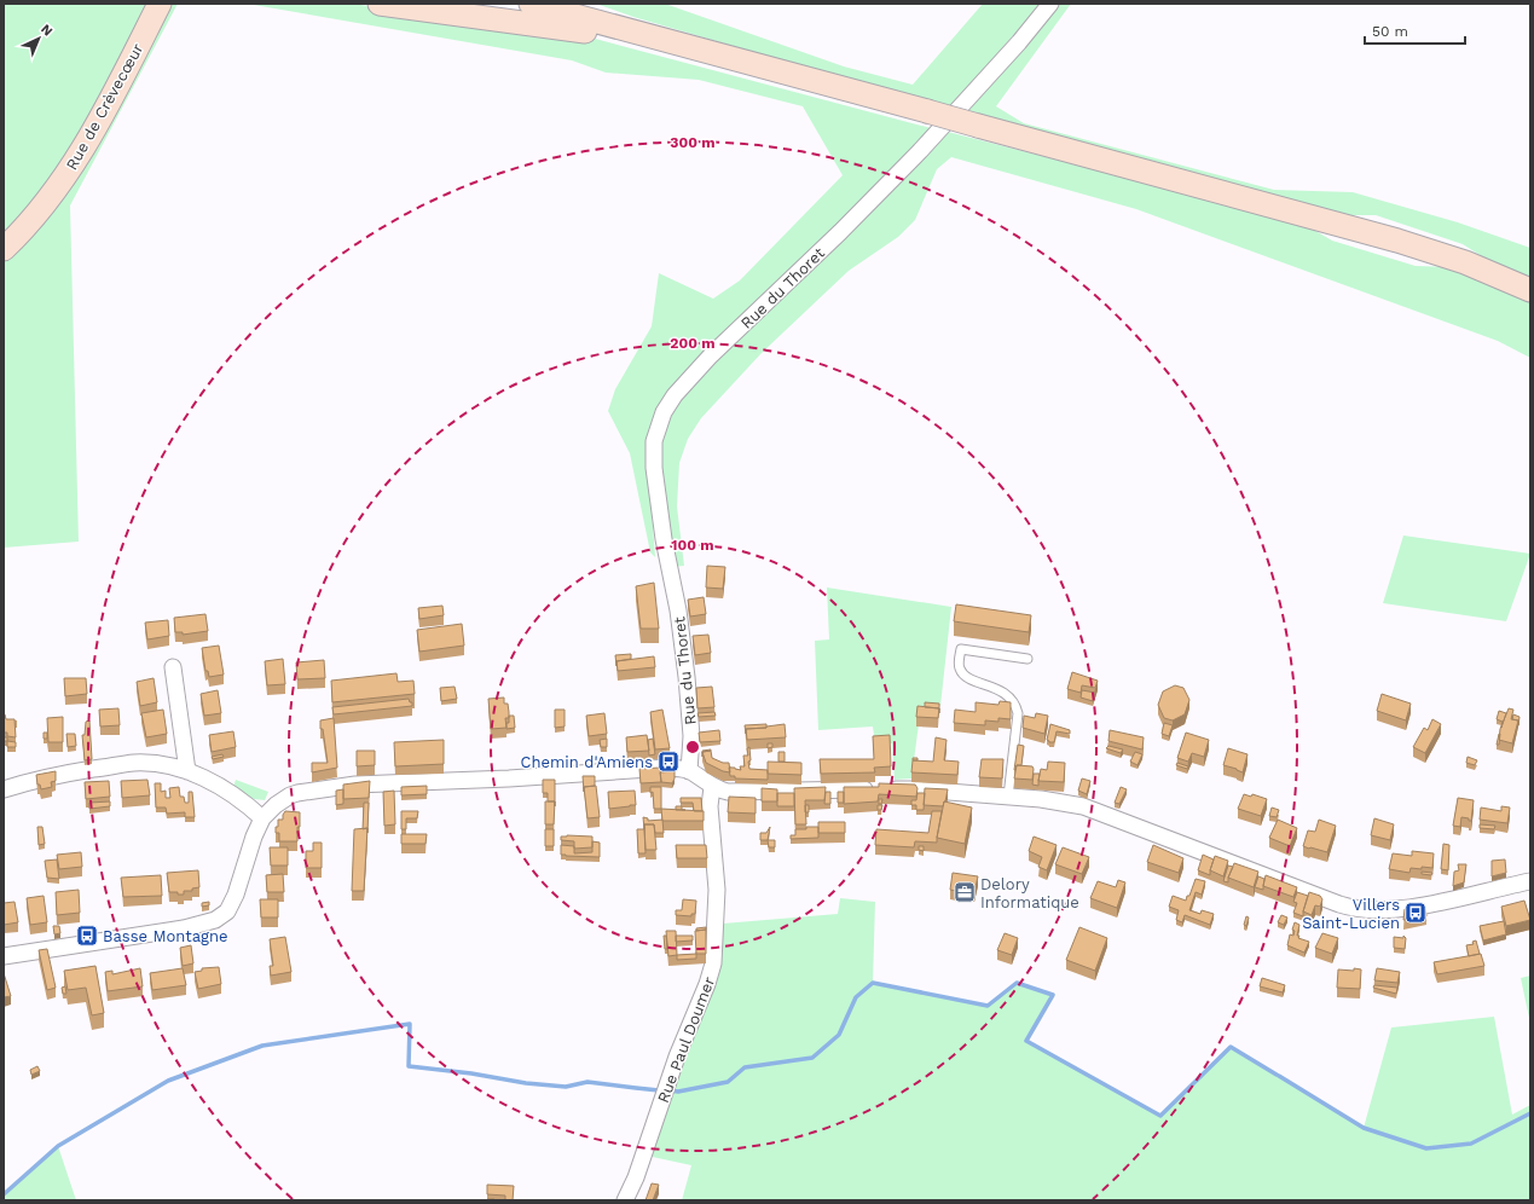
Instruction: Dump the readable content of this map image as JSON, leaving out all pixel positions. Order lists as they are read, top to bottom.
{
  "streets": {
    "main road": ["Rue de Crèvecœur"],
    "street": ["Rue du Thoret", "Rue Paul Doumer"]
  },
  "places": {
    "bus stop": ["Chemin d'Amiens", "Villers Saint-Lucien", "Basse Montagne"],
    "office": ["Delory Informatique"]
  },
  "scale_bar": "50 m",
  "north": "top right",
  "rings": ["300 m", "200 m", "100 m"]
}
